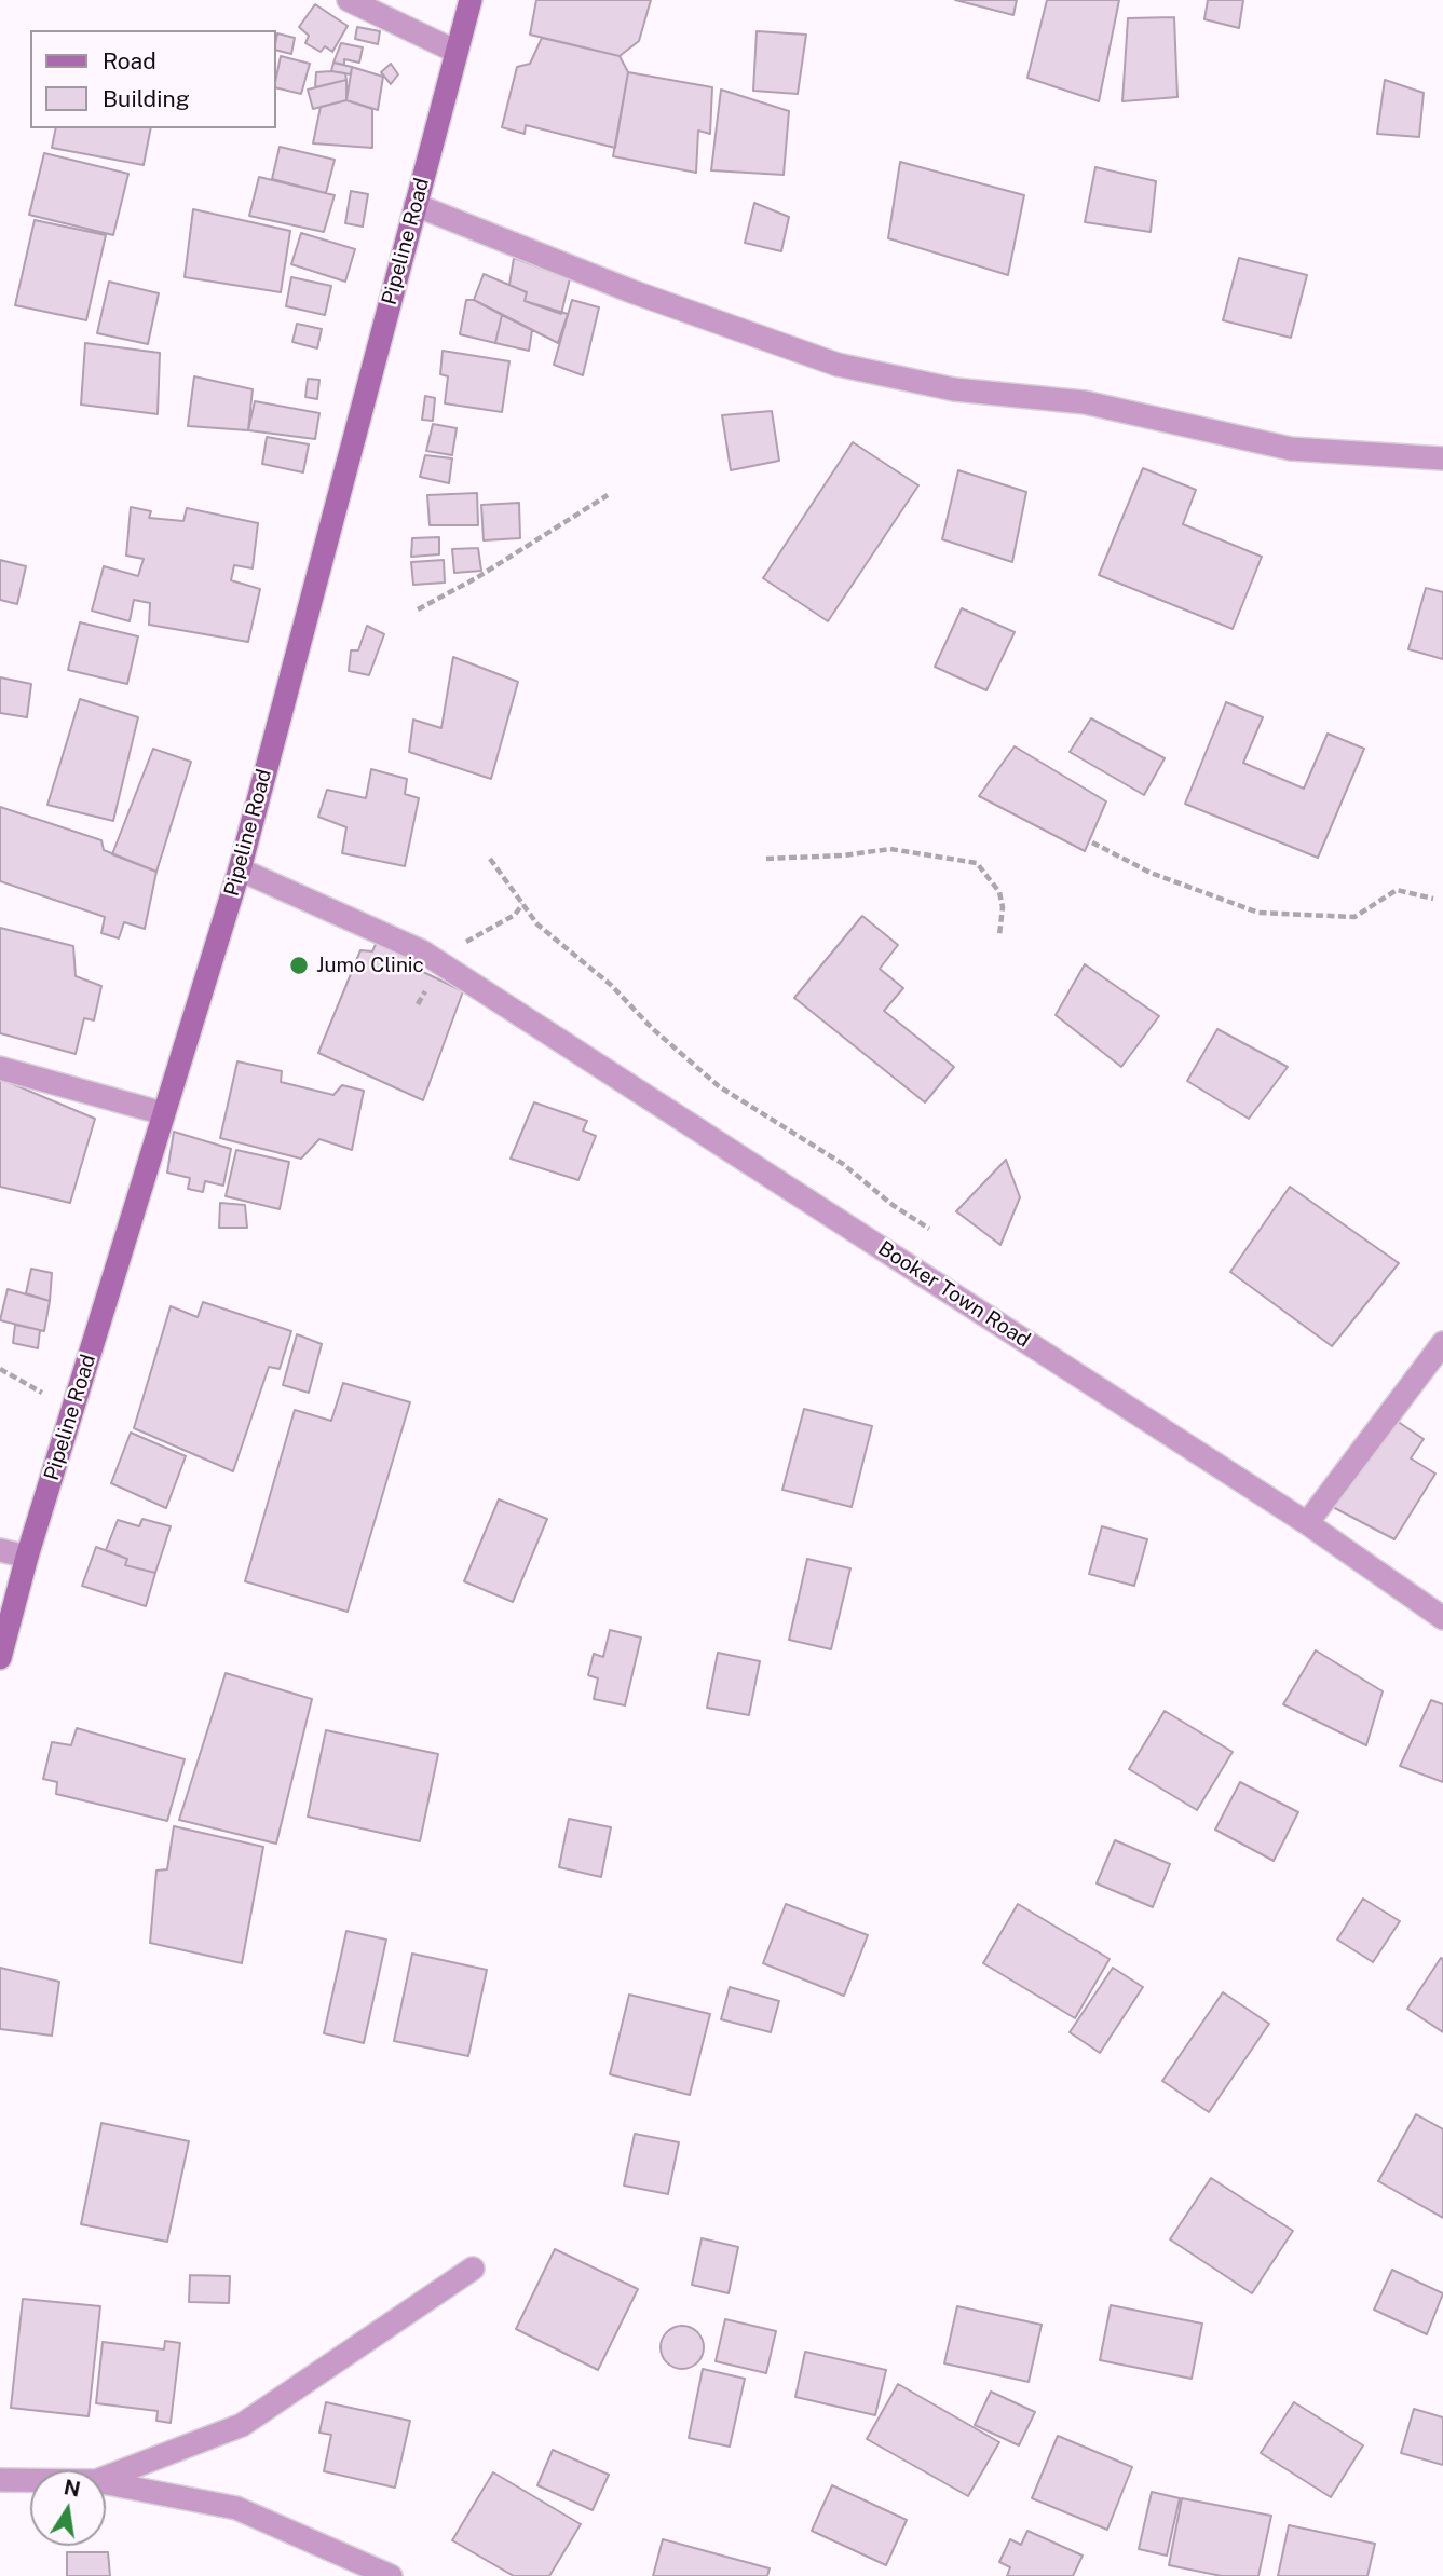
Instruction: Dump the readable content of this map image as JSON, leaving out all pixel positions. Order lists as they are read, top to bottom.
{
  "streets": {
    "street": ["Pipeline Road", "Booker Town Road"]
  },
  "crossings": [
    ["Pipeline Road", "Booker Town Road"]
  ],
  "places": ["Jumo Clinic"],
  "legend": ["Road", "Building"],
  "north": "top"
}
